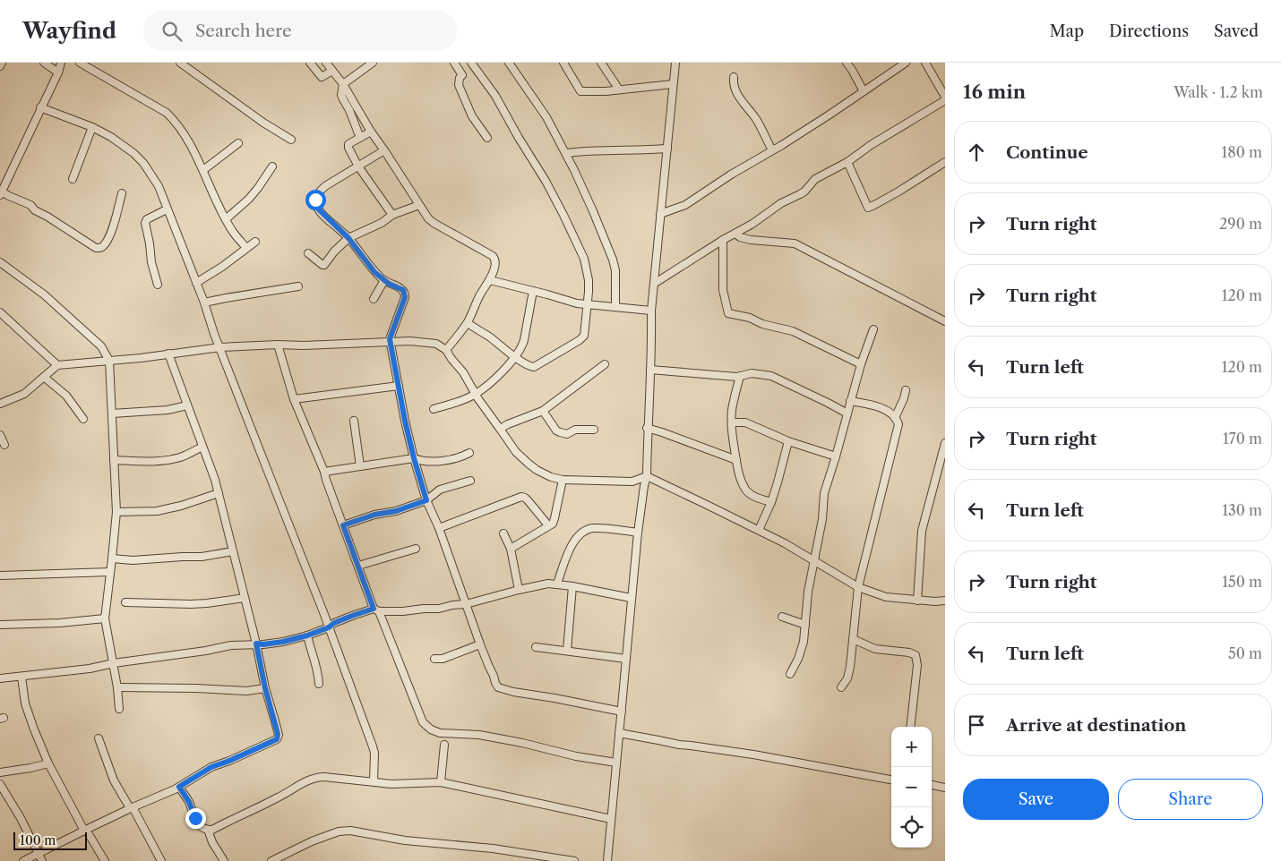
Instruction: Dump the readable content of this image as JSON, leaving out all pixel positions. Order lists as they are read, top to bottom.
{
  "scale_bar": "100 m",
  "page": {
    "header": "Wayfind",
    "search": "Search here",
    "nav": ["Map", "Directions", "Saved"],
    "heading": ["16 min", "Walk · 1.2 km"],
    "list": [
      ["Continue", "180 m"],
      ["Turn right", "290 m"],
      ["Turn right", "120 m"],
      ["Turn left", "120 m"],
      ["Turn right", "170 m"],
      ["Turn left", "130 m"],
      ["Turn right", "150 m"],
      ["Turn left", "50 m"],
      "Arrive at destination"
    ],
    "map_buttons": ["+", "−"],
    "buttons": ["Save", "Share"],
    "scale": "100 m"
  }
}
